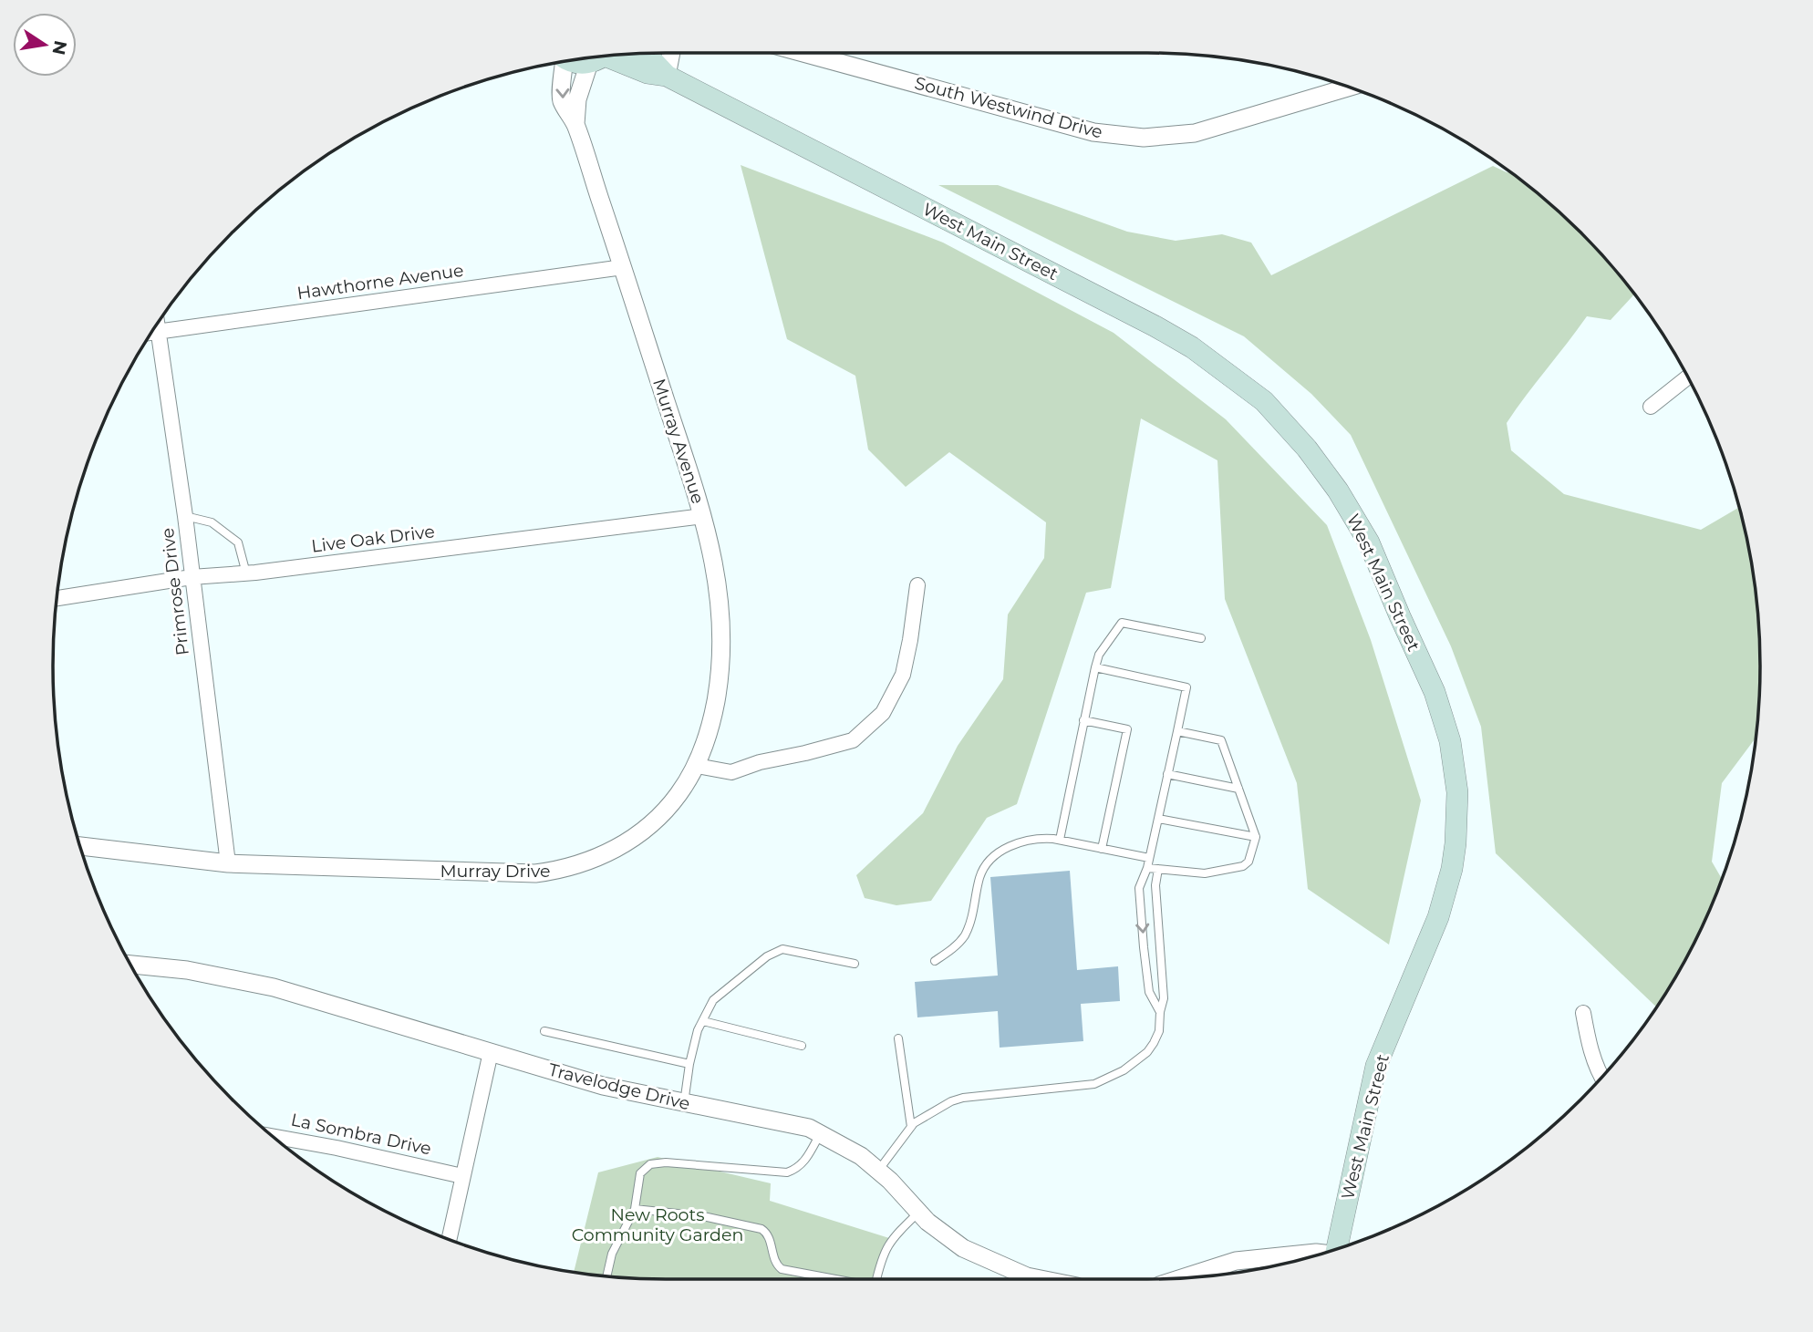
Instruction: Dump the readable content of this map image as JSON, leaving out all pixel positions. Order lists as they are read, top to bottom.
{
  "streets": {
    "main road": ["West Main Street", "Murray Avenue"],
    "street": [
      "South Westwind Drive",
      "Hawthorne Avenue",
      "Live Oak Drive",
      "Primrose Drive",
      "Murray Drive",
      "Travelodge Drive",
      "La Sombra Drive"
    ]
  },
  "crossings": [
    ["Hawthorne Avenue", "Murray Avenue"],
    ["Murray Avenue", "Live Oak Drive"],
    ["Murray Avenue", "Murray Drive"],
    ["Live Oak Drive", "Primrose Drive"],
    ["Primrose Drive", "Murray Drive"]
  ],
  "parks": ["New Roots Community Garden"],
  "north": "right"
}
